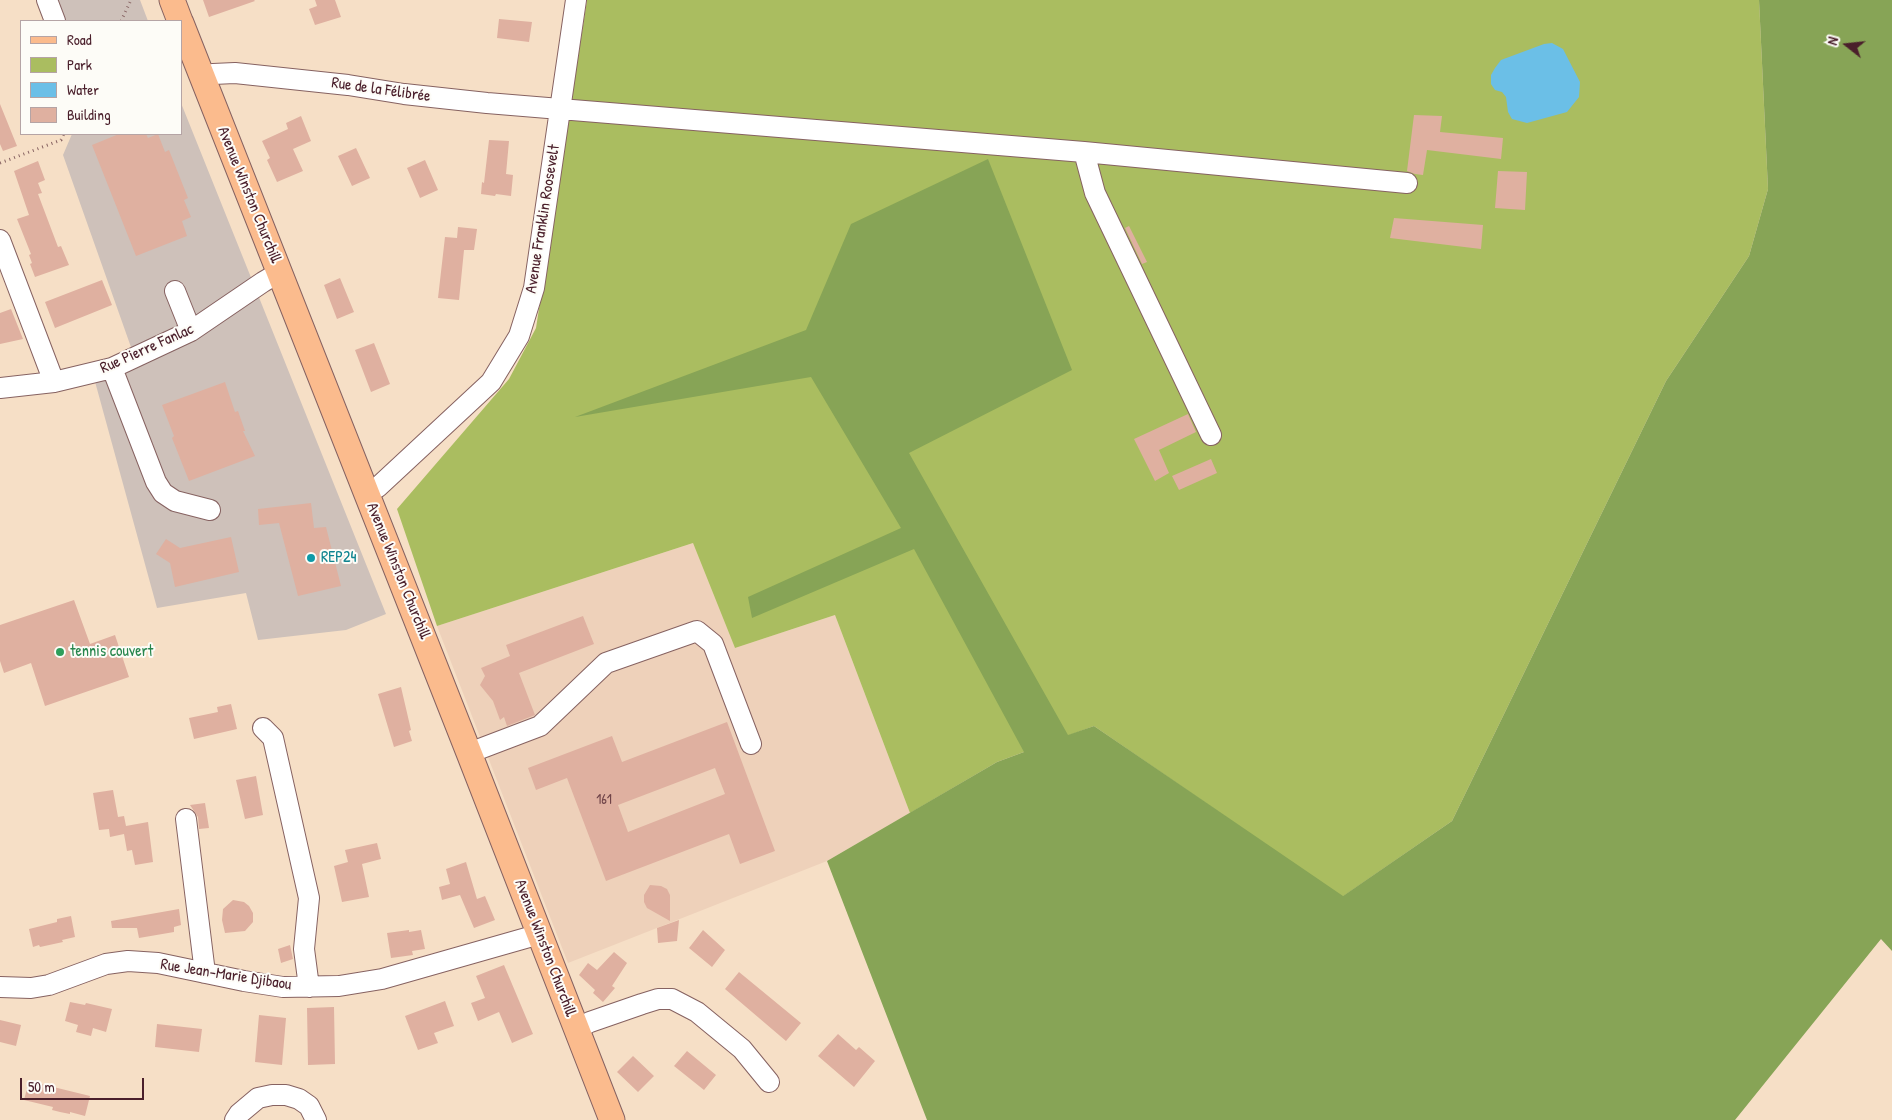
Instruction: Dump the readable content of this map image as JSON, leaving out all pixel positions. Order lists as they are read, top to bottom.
{
  "streets": {
    "main road": ["Avenue Winston Churchill"],
    "street": [
      "Rue de la Félibrée",
      "Avenue Franklin Roosevelt",
      "Rue Pierre Fanlac",
      "Rue Jean-Marie Djibaou"
    ]
  },
  "crossings": [
    ["Rue de la Félibrée", "Avenue Winston Churchill"],
    ["Rue de la Félibrée", "Avenue Franklin Roosevelt"],
    ["Avenue Winston Churchill", "Avenue Franklin Roosevelt"],
    ["Avenue Winston Churchill", "Rue Pierre Fanlac"],
    ["Avenue Winston Churchill", "Rue Jean-Marie Djibaou"]
  ],
  "places": ["REP24", "tennis couvert"],
  "house_numbers": ["161"],
  "legend": [
    "Road",
    "Park",
    "Water",
    "Building"
  ],
  "scale_bar": "50 m",
  "north": "left"
}
